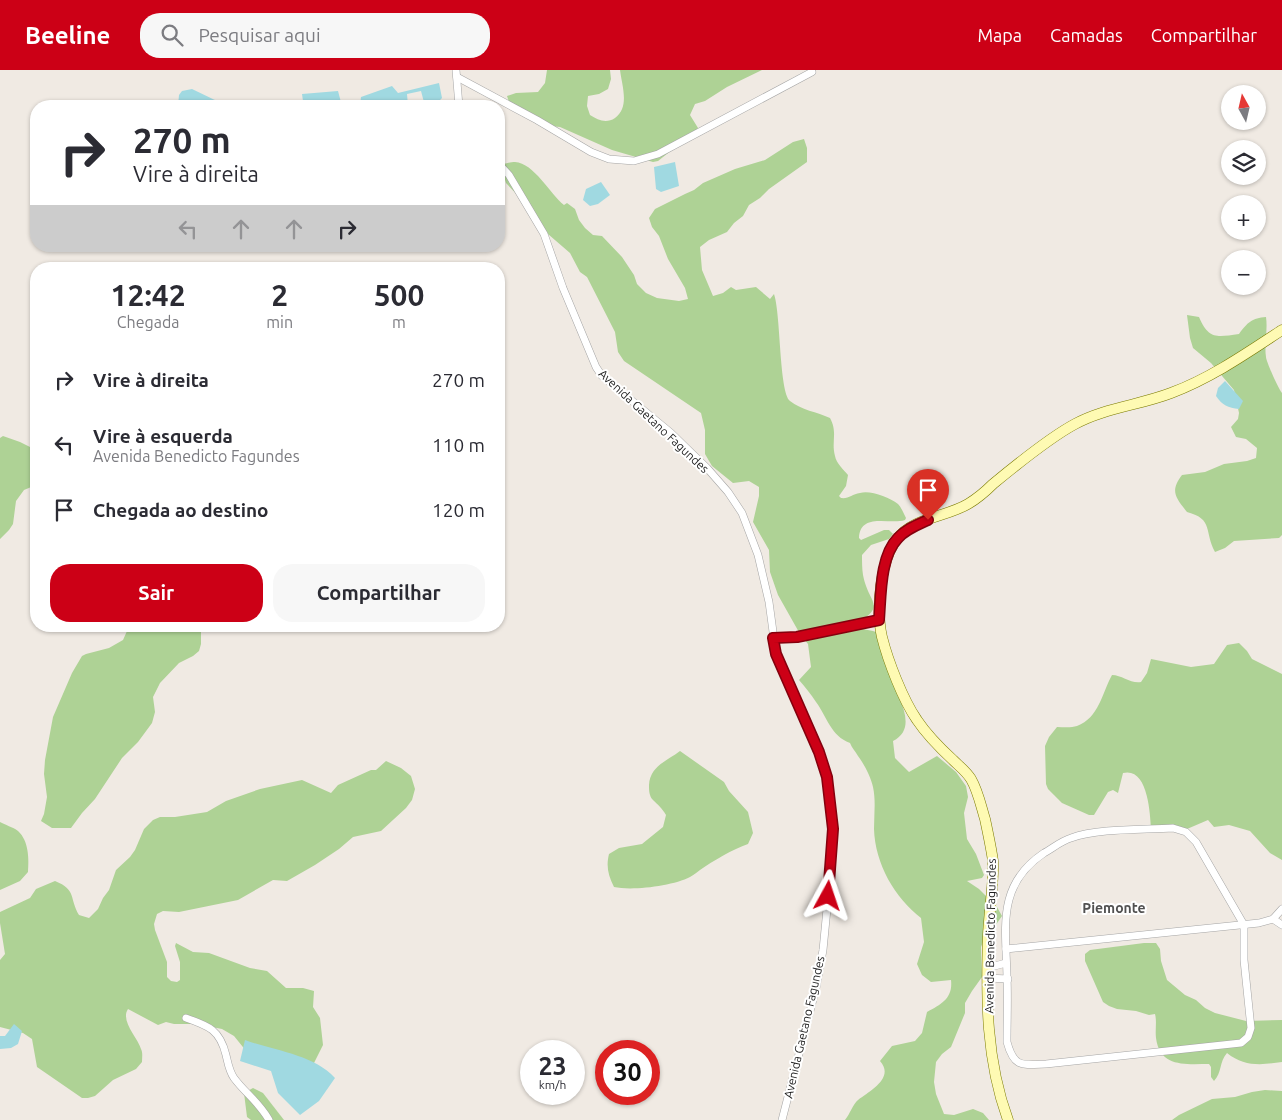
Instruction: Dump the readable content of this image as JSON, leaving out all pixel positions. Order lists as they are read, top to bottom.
{
  "streets": {
    "street": ["Avenida Gaetano Fagundes", "Avenida Benedicto Fagundes"]
  },
  "districts": ["Piemonte"],
  "north": "top",
  "page": {
    "header": "Beeline",
    "search": "Pesquisar aqui",
    "nav": ["Mapa", "Camadas", "Compartilhar"],
    "map_buttons": ["+", "−"],
    "turn": ["270 m", "Vire à direita"],
    "eta": [
      "12:42",
      "Chegada",
      "2",
      "min",
      "500",
      "m"
    ],
    "list": [
      {
        "name": "Vire à direita",
        "value": "270 m"
      },
      {
        "name": "Vire à esquerda",
        "note": "Avenida Benedicto Fagundes",
        "value": "110 m"
      },
      {
        "name": "Chegada ao destino",
        "value": "120 m"
      }
    ],
    "buttons": ["Sair", "Compartilhar"],
    "speed": "23 km/h",
    "limit": "30"
  }
}
